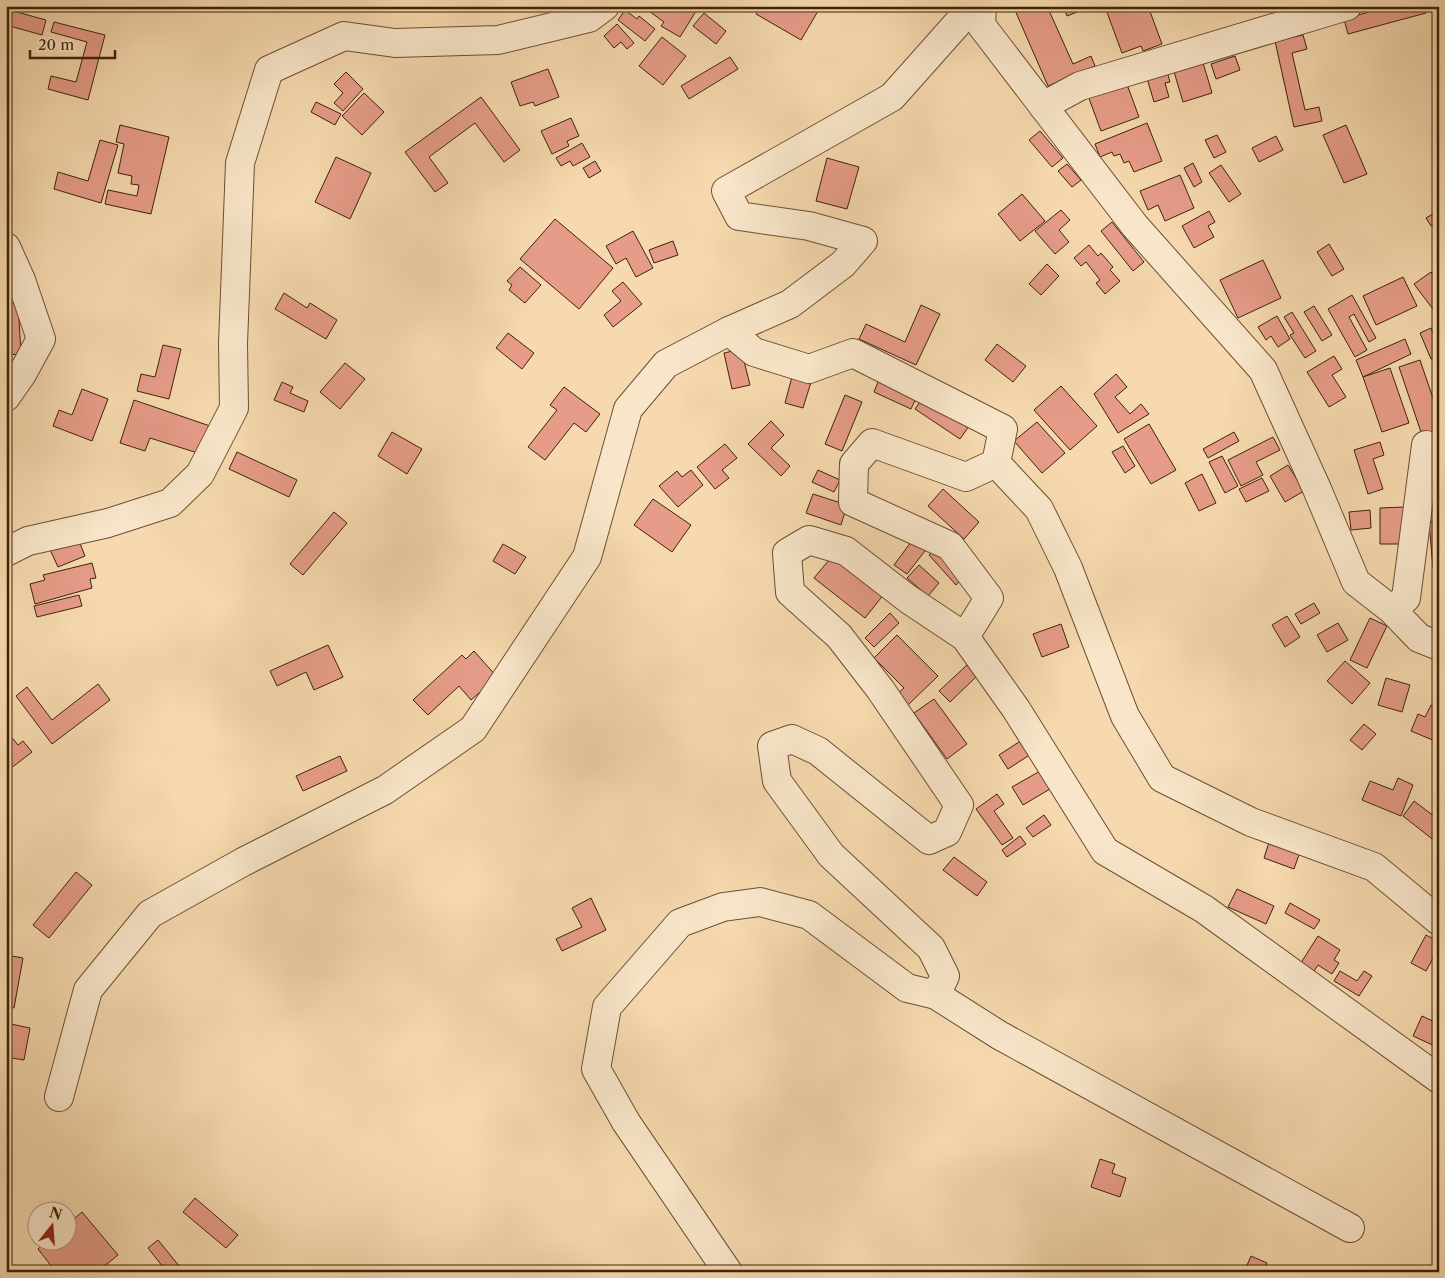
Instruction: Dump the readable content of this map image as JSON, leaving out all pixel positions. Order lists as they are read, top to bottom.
{
  "scale_bar": "20 m",
  "north": "top"
}
